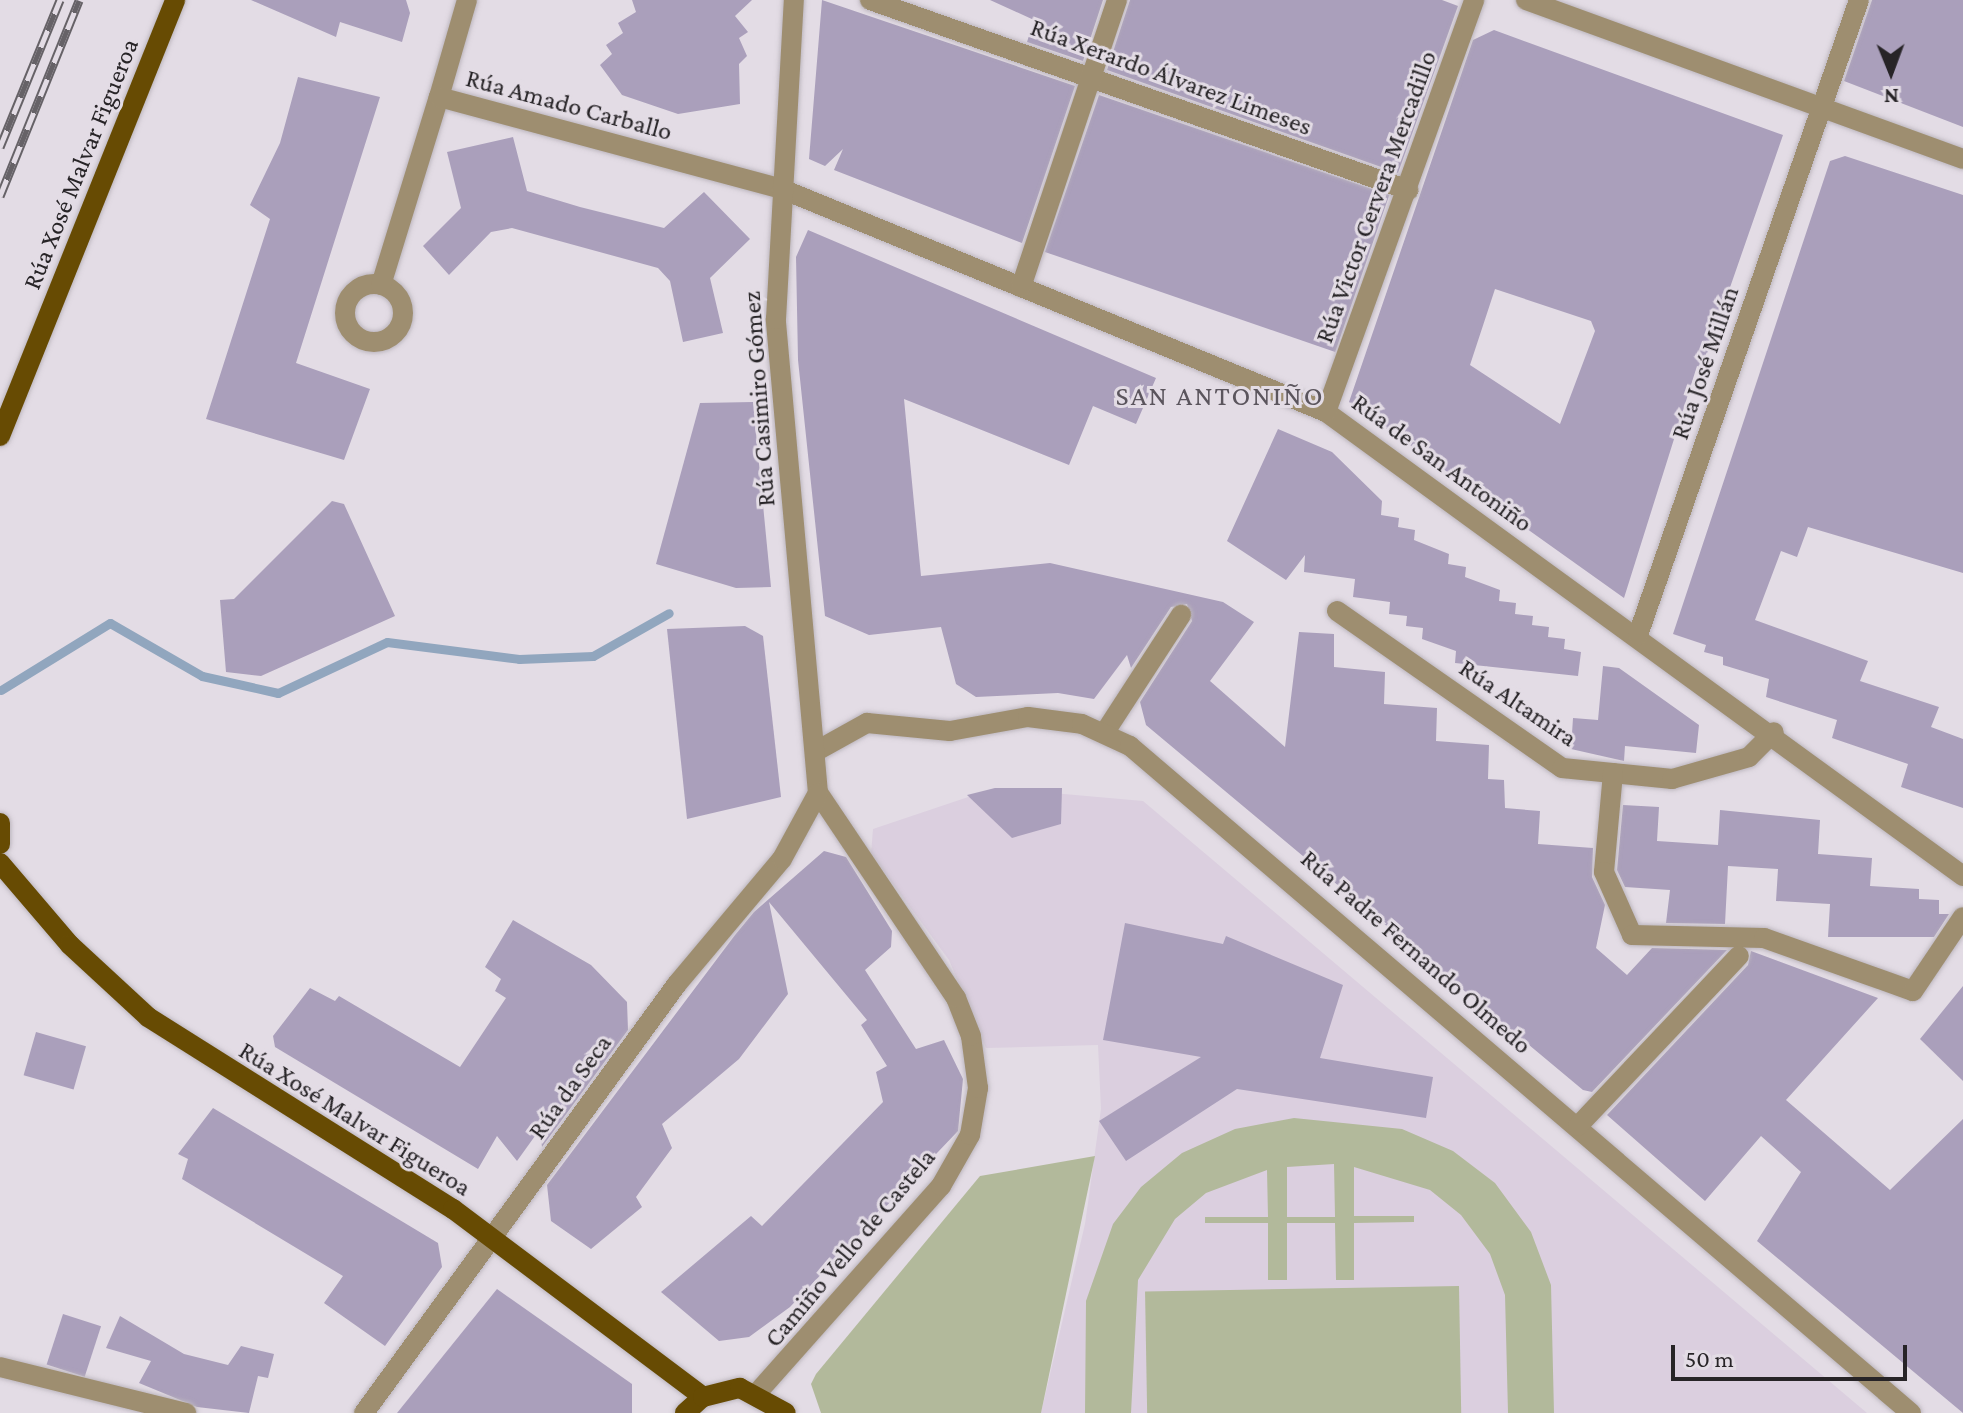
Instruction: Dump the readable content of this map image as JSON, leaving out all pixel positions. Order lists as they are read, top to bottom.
{
  "streets": {
    "main road": ["Rúa Xosé Malvar Figueroa"],
    "street": [
      "Rúa Xerardo Álvarez Limeses",
      "Rúa Amado Carballo",
      "Rúa Victor Cervera Mercadillo",
      "Rúa José Millán",
      "Rúa Casimiro Gómez",
      "Rúa de San Antoniño",
      "Rúa Altamira",
      "Rúa Padre Fernando Olmedo",
      "Rúa da Seca",
      "Camiño Vello de Castela"
    ]
  },
  "crossings": [
    ["Rúa Xerardo Álvarez Limeses", "Rúa Victor Cervera Mercadillo"],
    ["Rúa Amado Carballo", "Rúa Casimiro Gómez"],
    ["Rúa Amado Carballo", "Rúa de San Antoniño"],
    ["Rúa Xosé Malvar Figueroa", "Rúa da Seca"],
    ["Rúa Victor Cervera Mercadillo", "Rúa de San Antoniño"],
    ["Rúa José Millán", "Rúa de San Antoniño"],
    ["Rúa Casimiro Gómez", "Rúa de San Antoniño"],
    ["Rúa Casimiro Gómez", "Rúa Padre Fernando Olmedo"],
    ["Rúa Casimiro Gómez", "Rúa da Seca"],
    ["Rúa Casimiro Gómez", "Camiño Vello de Castela"],
    ["Rúa de San Antoniño", "Rúa Altamira"],
    ["Rúa da Seca", "Camiño Vello de Castela"]
  ],
  "districts": ["SAN ANTONIÑO"],
  "scale_bar": "50 m",
  "north": "bottom"
}
